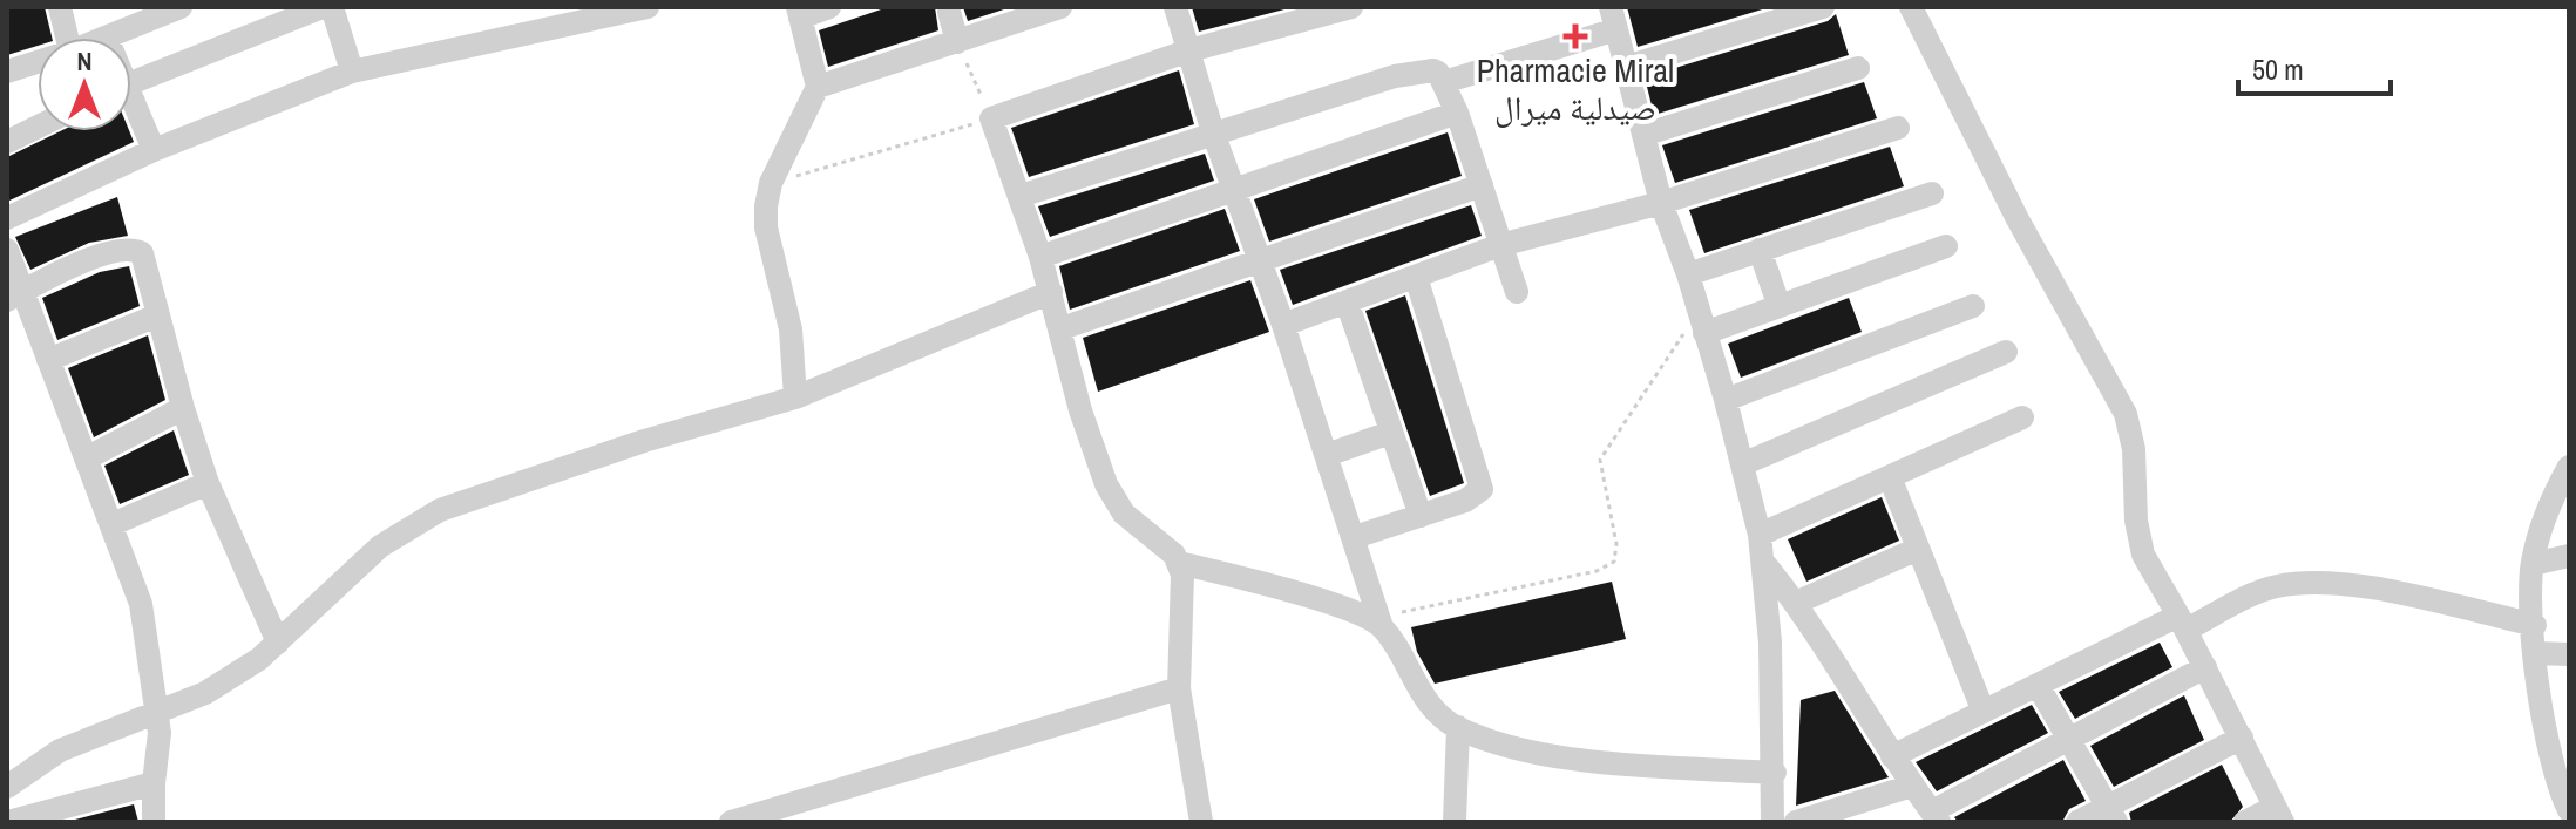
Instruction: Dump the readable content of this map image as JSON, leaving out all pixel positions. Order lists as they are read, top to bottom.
{
  "places": {
    "health": ["Pharmacie Miral صيدلية ميرال"]
  },
  "scale_bar": "50 m",
  "north": "top"
}
